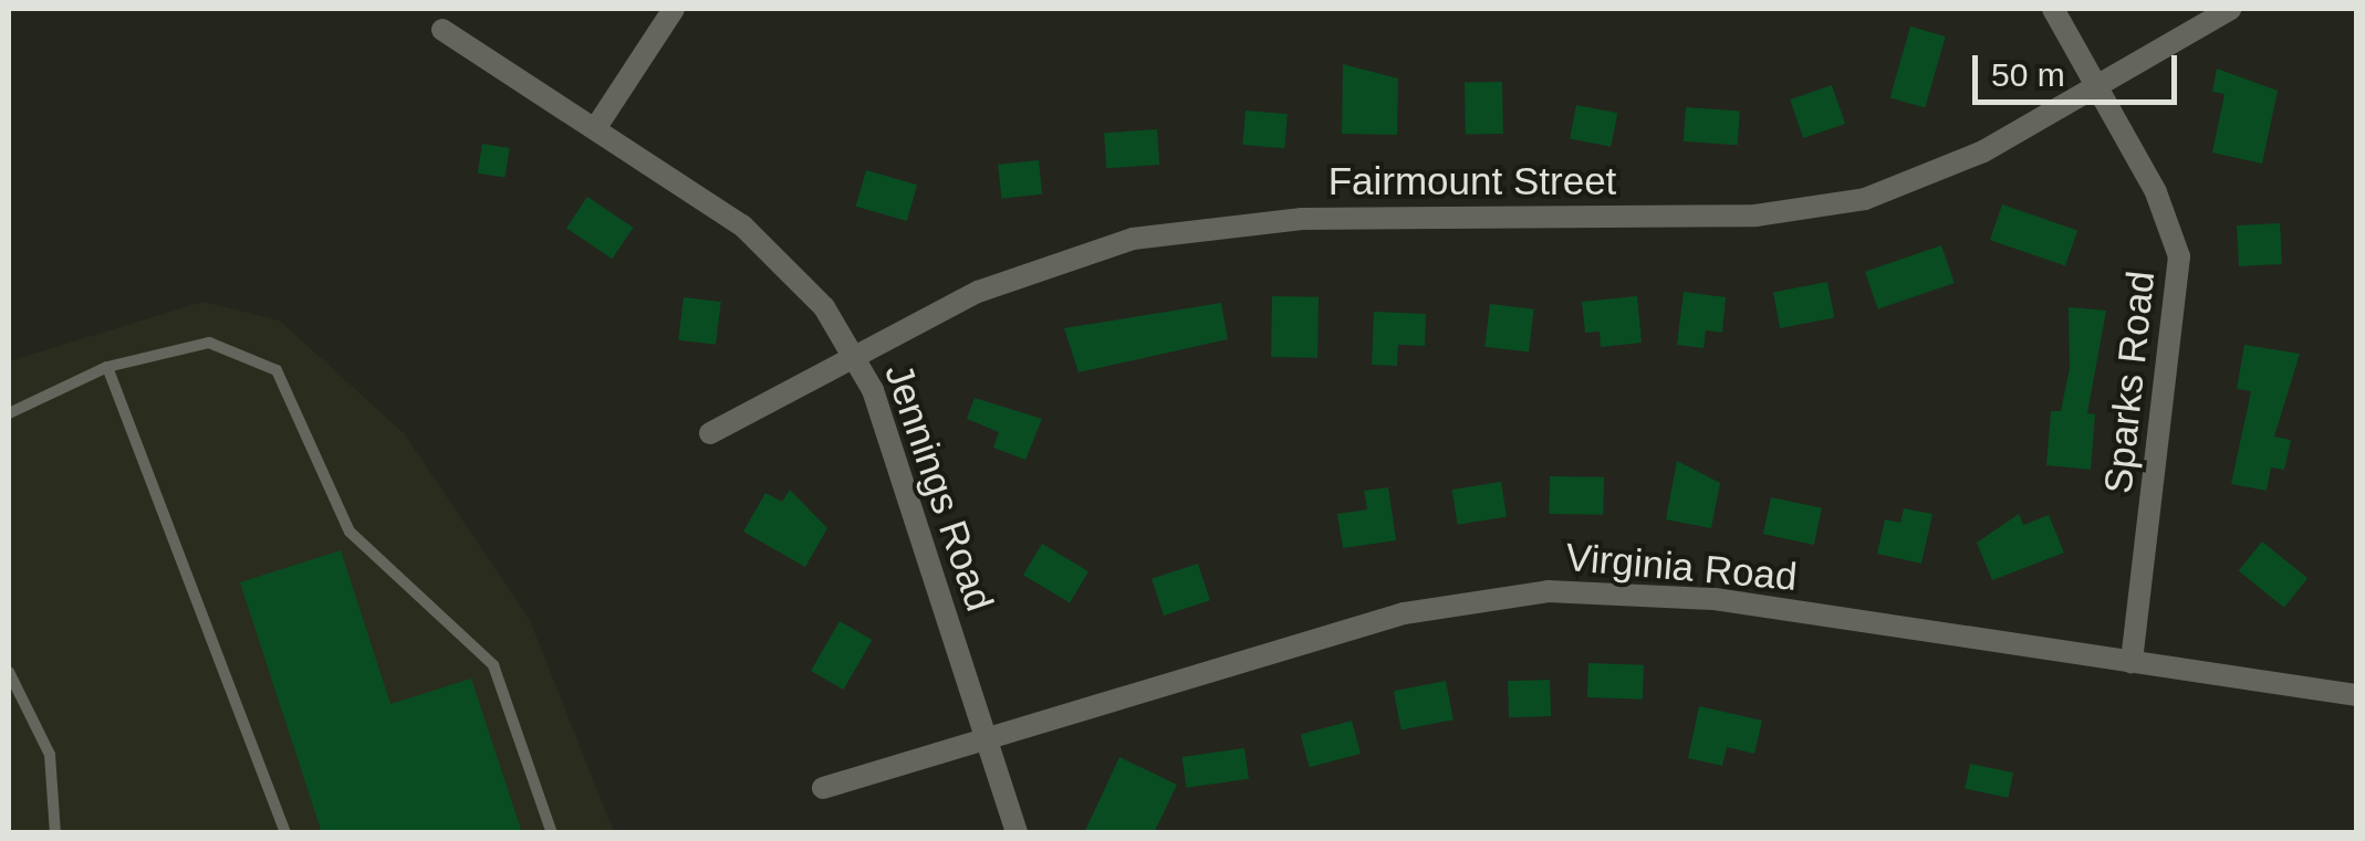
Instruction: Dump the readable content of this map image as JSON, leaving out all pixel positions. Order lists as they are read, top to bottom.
{
  "streets": {
    "street": [
      "Fairmount Street",
      "Sparks Road",
      "Jennings Road",
      "Virginia Road"
    ]
  },
  "crossings": [
    ["Fairmount Street", "Sparks Road"],
    ["Fairmount Street", "Jennings Road"],
    ["Sparks Road", "Virginia Road"],
    ["Jennings Road", "Virginia Road"]
  ],
  "scale_bar": "50 m"
}
